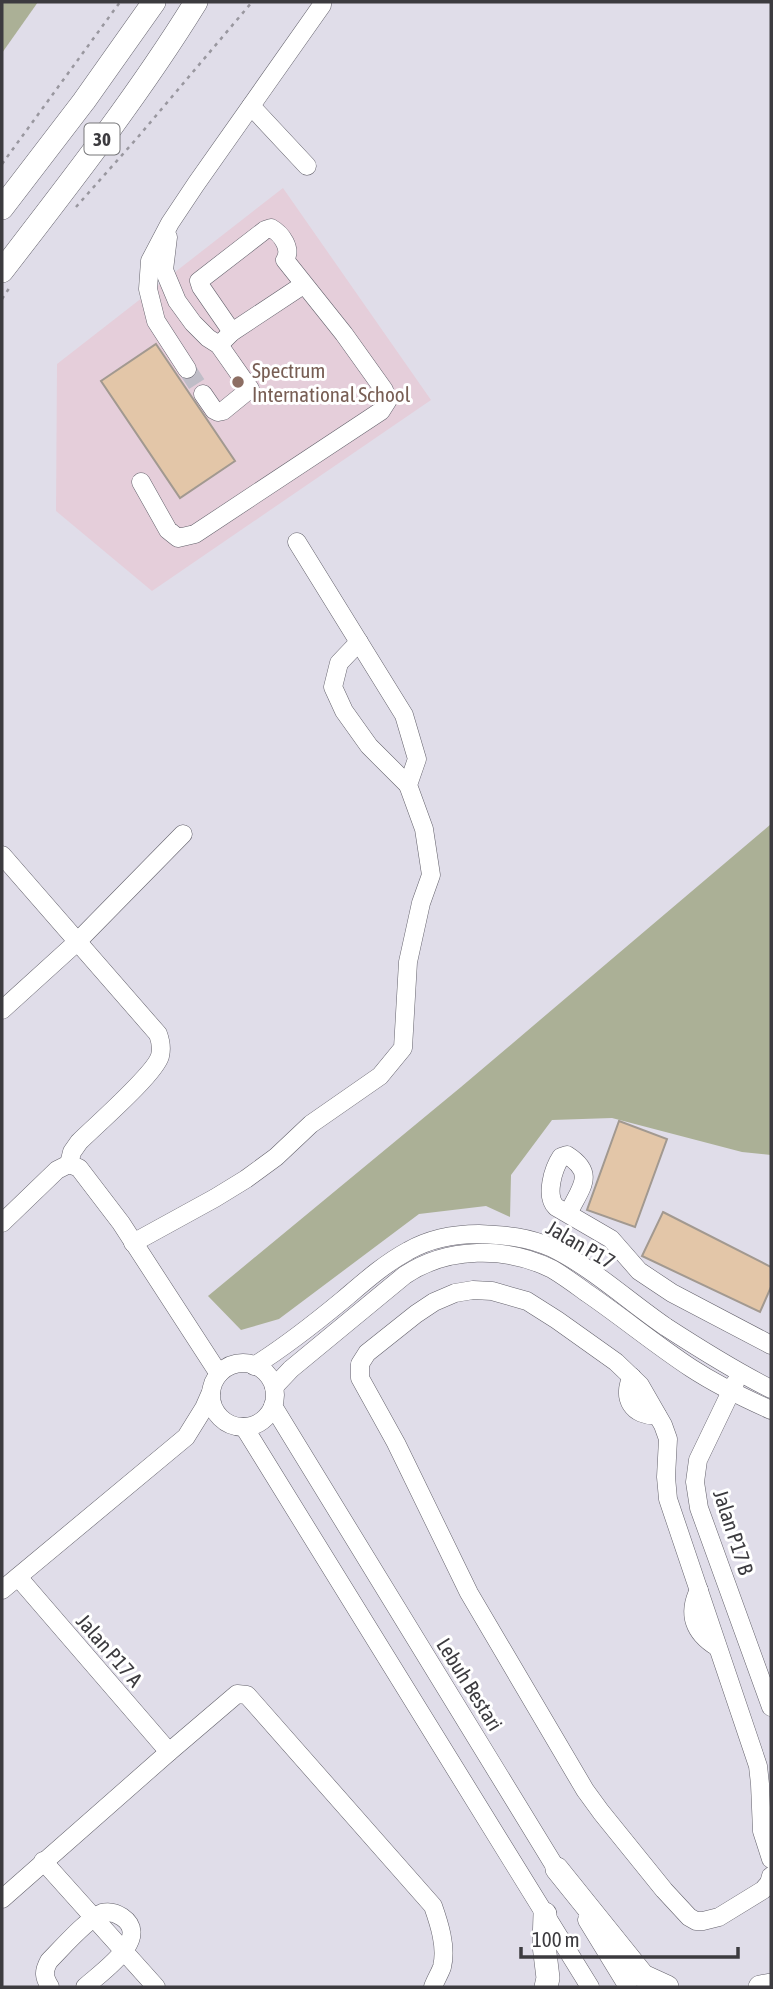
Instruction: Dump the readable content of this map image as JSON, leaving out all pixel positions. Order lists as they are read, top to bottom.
{
  "streets": {
    "main road": ["30"],
    "street": [
      "Jalan P17",
      "Jalan P17 B",
      "Jalan P17 A",
      "Lebuh Bestari"
    ]
  },
  "crossings": [
    ["Jalan P17", "Jalan P17 B"],
    ["Jalan P17", "Lebuh Bestari"]
  ],
  "places": ["Spectrum International School"],
  "scale_bar": "100 m"
}
